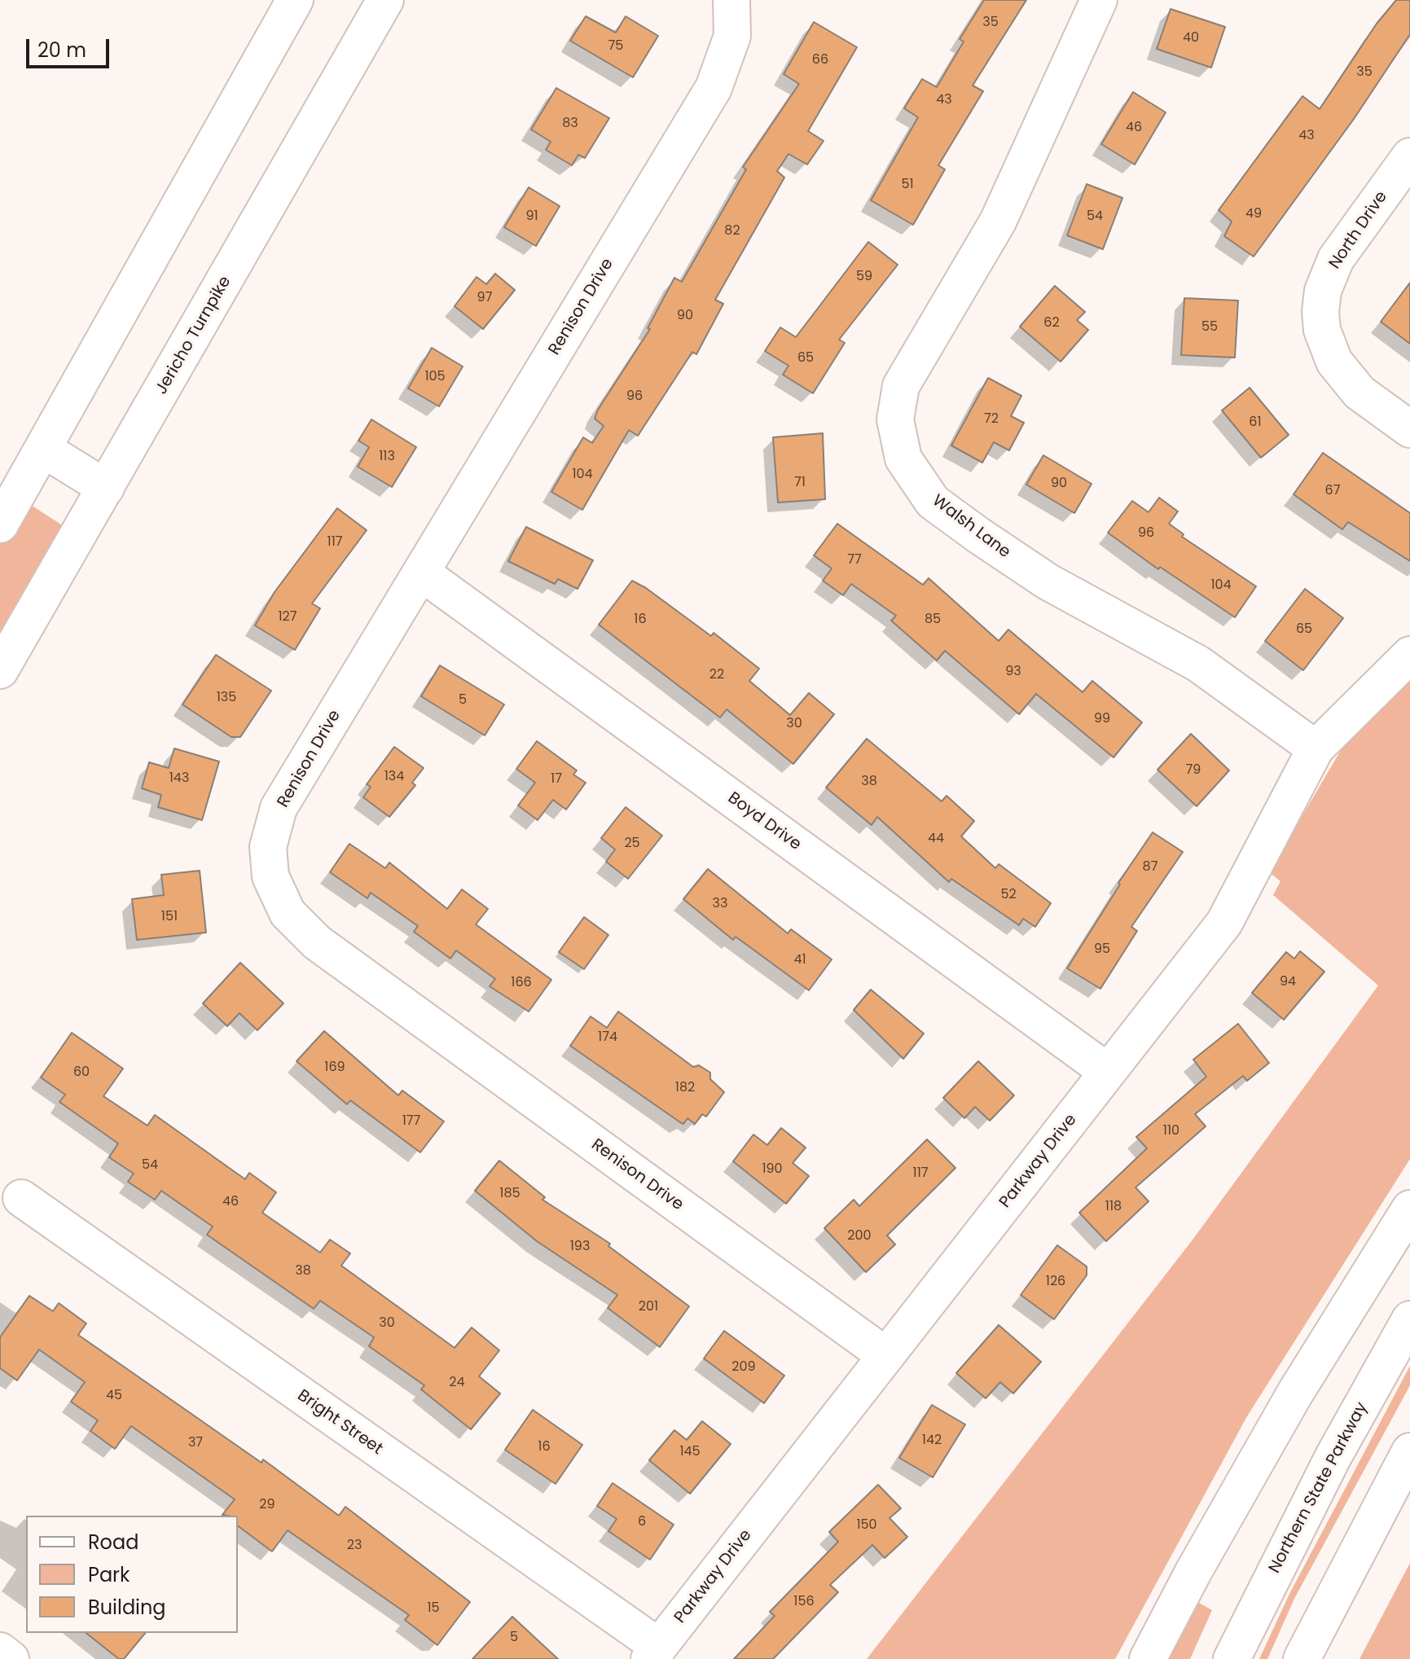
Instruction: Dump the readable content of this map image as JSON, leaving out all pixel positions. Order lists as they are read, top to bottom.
{
  "streets": {
    "main road": [
      "North Drive",
      "Renison Drive",
      "Jericho Turnpike",
      "Walsh Lane",
      "Boyd Drive",
      "Parkway Drive",
      "Bright Street",
      "Northern State Parkway"
    ]
  },
  "crossings": [
    ["Renison Drive", "Boyd Drive"],
    ["Renison Drive", "Parkway Drive"],
    ["Walsh Lane", "Parkway Drive"],
    ["Boyd Drive", "Parkway Drive"],
    ["Parkway Drive", "Bright Street"]
  ],
  "house_numbers": [
    "35",
    "40",
    "75",
    "66",
    "35",
    "43",
    "83",
    "46",
    "43",
    "51",
    "49",
    "91",
    "54",
    "82",
    "59",
    "97",
    "90",
    "62",
    "55",
    "65",
    "105",
    "96",
    "72",
    "61",
    "113",
    "104",
    "71",
    "90",
    "67",
    "96",
    "117",
    "77",
    "104",
    "127",
    "16",
    "85",
    "65",
    "93",
    "22",
    "135",
    "5",
    "99",
    "30",
    "79",
    "134",
    "143",
    "17",
    "38",
    "44",
    "25",
    "87",
    "52",
    "33",
    "151",
    "95",
    "41",
    "94",
    "166",
    "174",
    "169",
    "60",
    "182",
    "177",
    "110",
    "54",
    "190",
    "117",
    "185",
    "46",
    "118",
    "200",
    "193",
    "38",
    "126",
    "201",
    "30",
    "209",
    "24",
    "45",
    "142",
    "37",
    "16",
    "145",
    "29",
    "6",
    "150",
    "23",
    "156",
    "15",
    "5"
  ],
  "legend": ["Road", "Park", "Building"],
  "scale_bar": "20 m"
}
